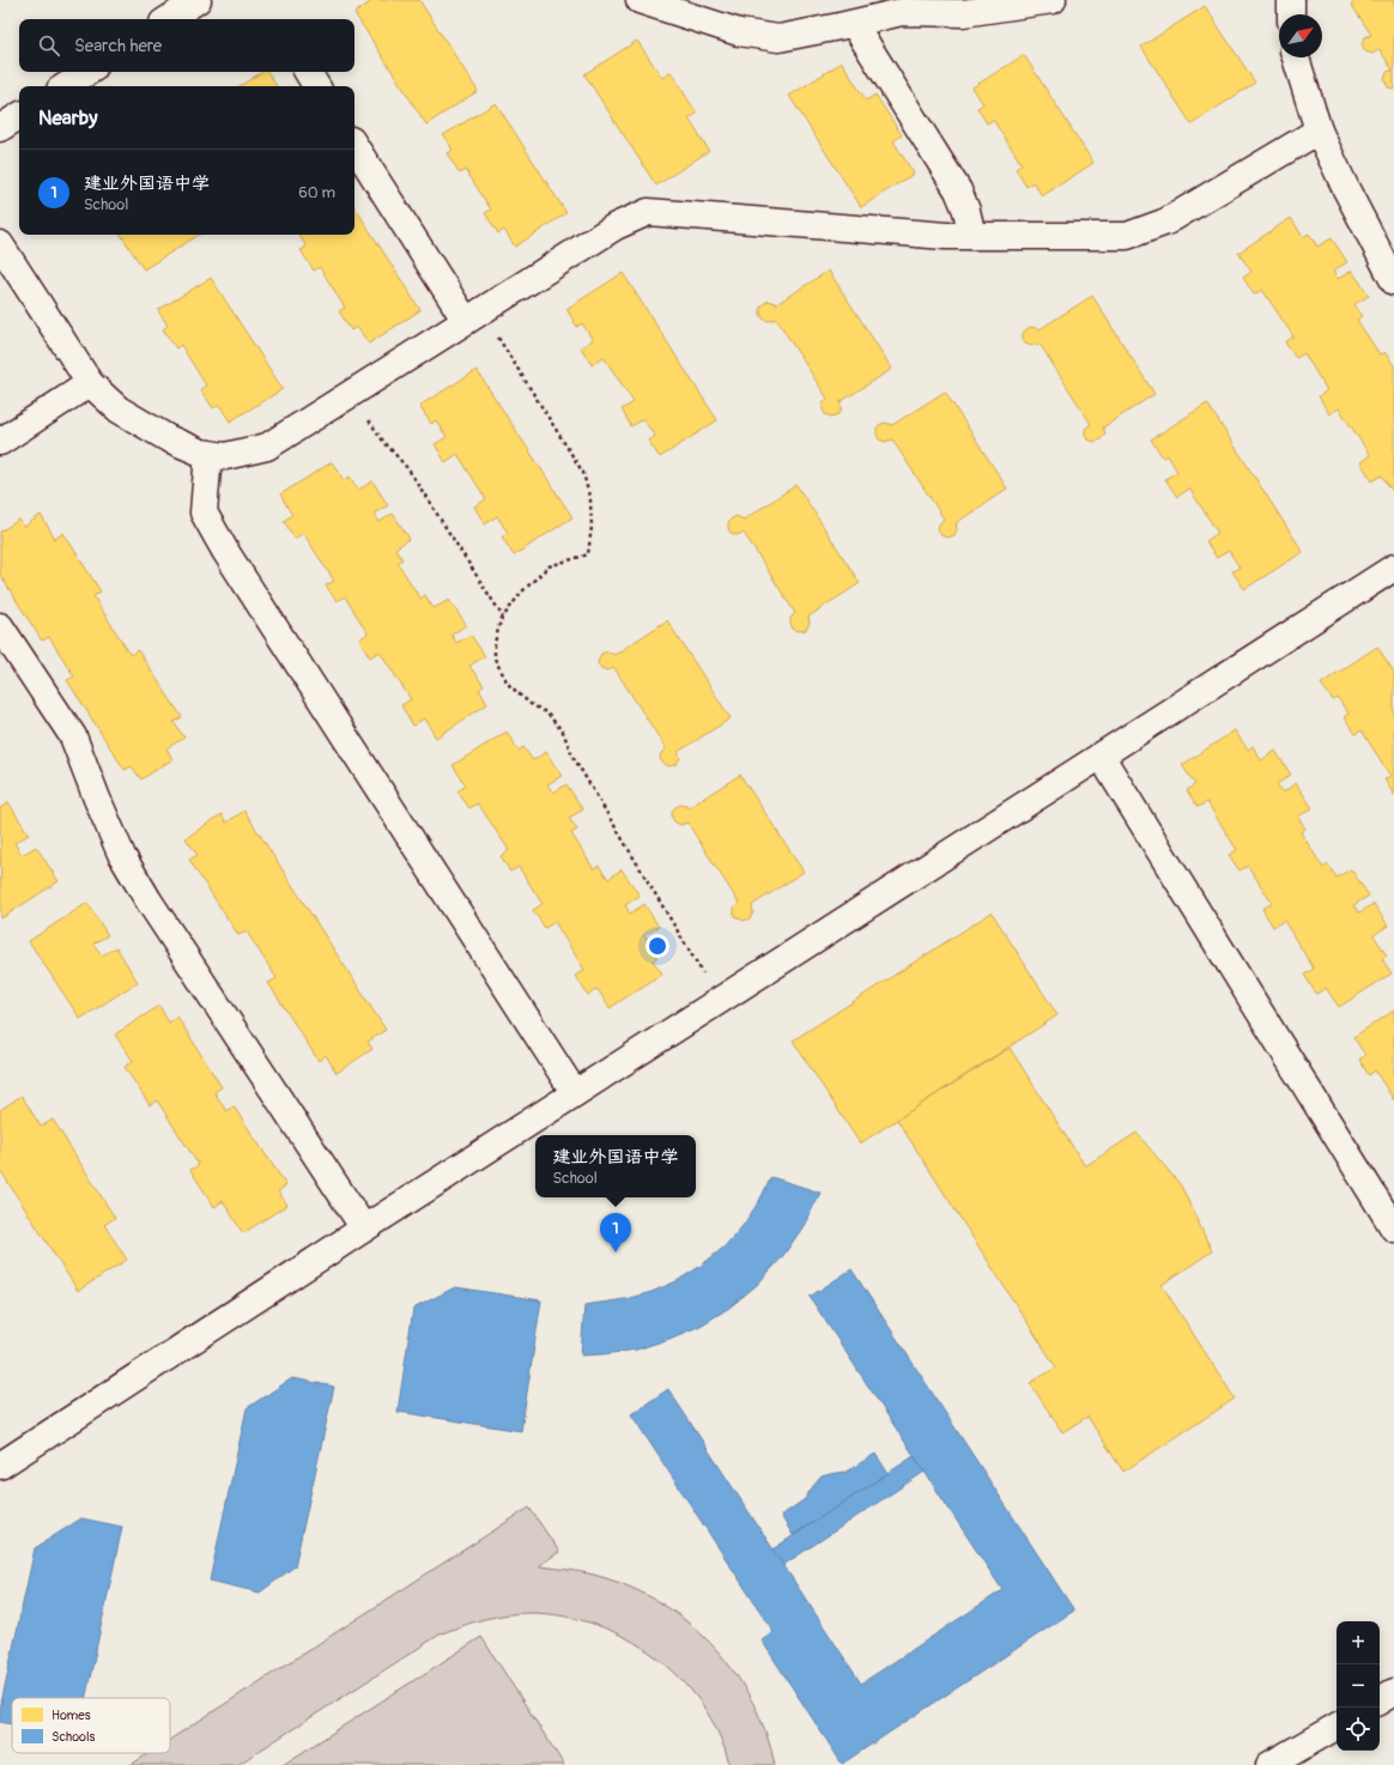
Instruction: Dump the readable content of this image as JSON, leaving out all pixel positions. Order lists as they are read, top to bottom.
{
  "legend": ["Homes", "Schools"],
  "north": "top right",
  "page": {
    "search": "Search here",
    "heading": "Nearby",
    "list": [
      {
        "mark": "1",
        "name": "建业外国语中学",
        "note": "School",
        "value": "60 m"
      }
    ],
    "popup": ["建业外国语中学", "School"],
    "pins": "1",
    "map_buttons": ["+", "−"]
  }
}
